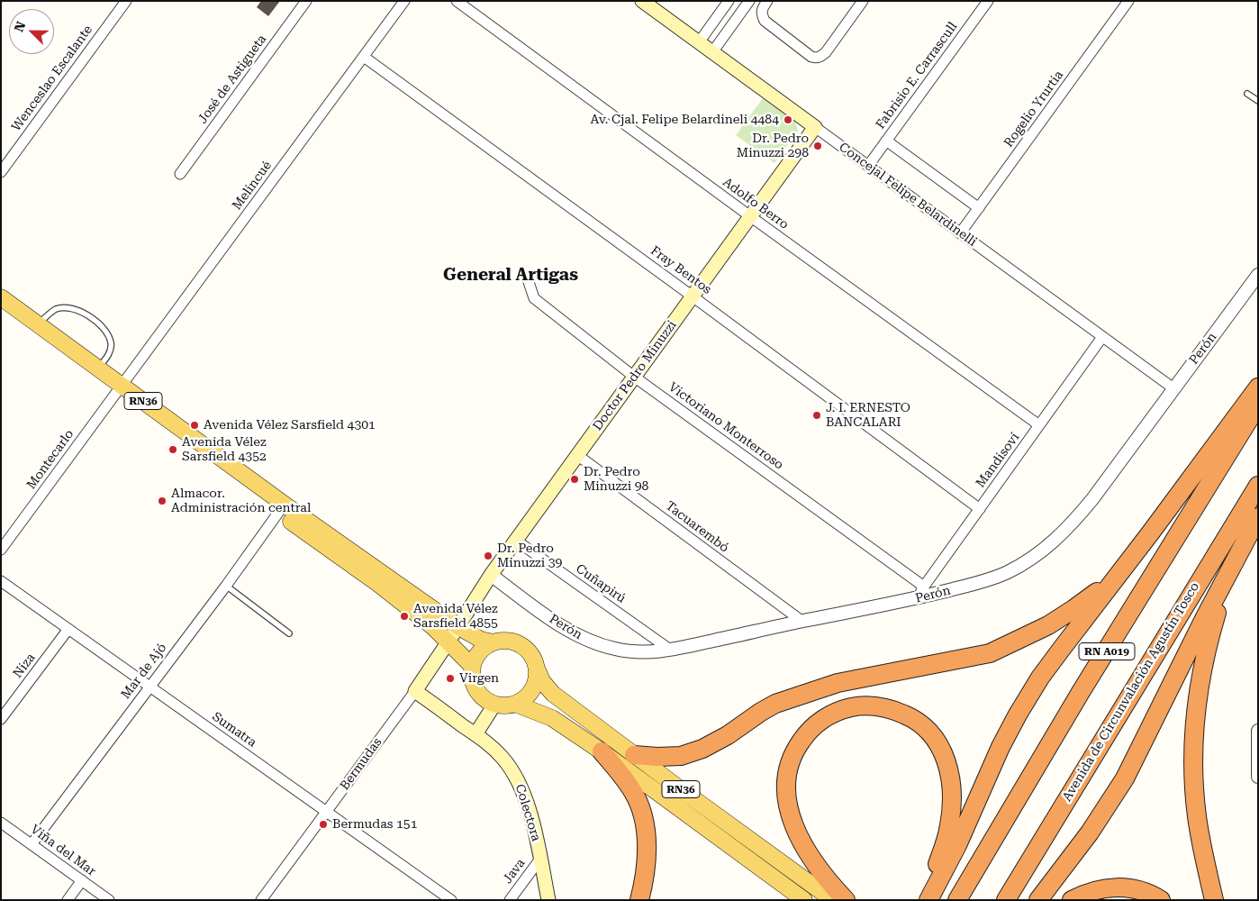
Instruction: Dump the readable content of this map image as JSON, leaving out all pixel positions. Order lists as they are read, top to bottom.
{
  "streets": {
    "highway": ["RN A019", "Avenida de Circunvalación Agustín Tosco"],
    "main road": [
      "Concejal Felipe Belardinelli",
      "Doctor Pedro Minuzzi",
      "RN36",
      "Bermudas",
      "Colectora"
    ],
    "street": [
      "Fabrisio E. Carrascull",
      "Wenceslao Escalante",
      "José de Astigueta",
      "Rogelio Yrurtia",
      "Melincué",
      "Adolfo Berro",
      "Fray Bentos",
      "Perón",
      "Victoriano Monterroso",
      "Montecarlo",
      "Mandisoví",
      "Tacuarembó",
      "Cuñapirú",
      "Niza",
      "Mar de Ajó",
      "Sumatra",
      "Viña del Mar",
      "Java"
    ]
  },
  "crossings": [
    ["Fabrisio E. Carrascull", "Concejal Felipe Belardinelli"],
    ["Rogelio Yrurtia", "Concejal Felipe Belardinelli"],
    ["Melincué", "Fray Bentos"],
    ["Melincué", "RN36"],
    ["Melincué", "Montecarlo"],
    ["Concejal Felipe Belardinelli", "Perón"],
    ["Concejal Felipe Belardinelli", "Doctor Pedro Minuzzi"],
    ["Concejal Felipe Belardinelli", "Mandisoví"],
    ["Adolfo Berro", "Doctor Pedro Minuzzi"],
    ["Adolfo Berro", "Mandisoví"],
    ["Fray Bentos", "Doctor Pedro Minuzzi"],
    ["Fray Bentos", "Mandisoví"],
    ["Perón", "Doctor Pedro Minuzzi"],
    ["Perón", "Mandisoví"],
    ["Perón", "Tacuarembó"],
    ["Perón", "Cuñapirú"],
    ["Doctor Pedro Minuzzi", "RN36"],
    ["Doctor Pedro Minuzzi", "Victoriano Monterroso"],
    ["Doctor Pedro Minuzzi", "Tacuarembó"],
    ["Doctor Pedro Minuzzi", "Cuñapirú"],
    ["Doctor Pedro Minuzzi", "Bermudas"],
    ["RN36", "Montecarlo"],
    ["RN36", "Mar de Ajó"],
    ["RN36", "Bermudas"],
    ["Victoriano Monterroso", "Mandisoví"],
    ["Niza", "Sumatra"],
    ["Mar de Ajó", "Sumatra"],
    ["Mar de Ajó", "Viña del Mar"],
    ["Sumatra", "Bermudas"],
    ["Bermudas", "Colectora"],
    ["Colectora", "Java"]
  ],
  "districts": ["General Artigas"],
  "places": [
    "Av. Cjal. Felipe Belardineli 4484",
    "Dr. Pedro Minuzzi 298",
    "J. I. ERNESTO BANCALARI",
    "Avenida Vélez Sarsfield 4301",
    "Avenida Vélez Sarsfield 4352",
    "Dr. Pedro Minuzzi 98",
    "Almacor. Administración central",
    "Dr. Pedro Minuzzi 39",
    "Avenida Vélez Sarsfield 4855",
    "Virgen",
    "Bermudas 151"
  ],
  "north": "top left"
}
